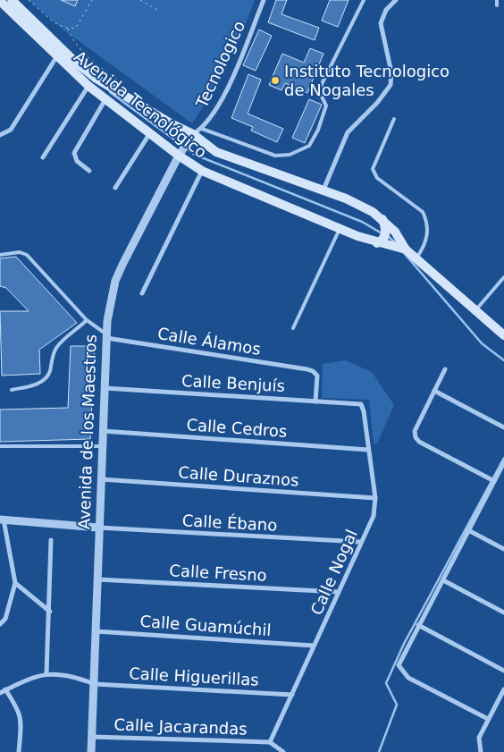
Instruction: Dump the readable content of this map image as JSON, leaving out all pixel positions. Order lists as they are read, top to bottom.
{
  "streets": {
    "main road": ["Avenida Tecnológico"],
    "street": [
      "Tecnologico",
      "Calle Álamos",
      "Calle Benjuís",
      "Calle Cedros",
      "Avenida de los Maestros",
      "Calle Duraznos",
      "Calle Ébano",
      "Calle Nogal",
      "Calle Fresno",
      "Calle Guamúchil",
      "Calle Higuerillas",
      "Calle Jacarandas"
    ]
  },
  "crossings": [
    ["Tecnologico", "Avenida Tecnológico"],
    ["Tecnologico", "Avenida de los Maestros"],
    ["Avenida Tecnológico", "Avenida de los Maestros"],
    ["Calle Álamos", "Calle Benjuís"],
    ["Calle Álamos", "Avenida de los Maestros"],
    ["Calle Benjuís", "Avenida de los Maestros"],
    ["Calle Benjuís", "Calle Nogal"],
    ["Calle Cedros", "Avenida de los Maestros"],
    ["Calle Cedros", "Calle Nogal"],
    ["Avenida de los Maestros", "Calle Duraznos"],
    ["Avenida de los Maestros", "Calle Ébano"],
    ["Avenida de los Maestros", "Calle Fresno"],
    ["Avenida de los Maestros", "Calle Guamúchil"],
    ["Avenida de los Maestros", "Calle Higuerillas"],
    ["Avenida de los Maestros", "Calle Jacarandas"],
    ["Calle Duraznos", "Calle Nogal"],
    ["Calle Ébano", "Calle Nogal"],
    ["Calle Nogal", "Calle Fresno"],
    ["Calle Nogal", "Calle Guamúchil"],
    ["Calle Nogal", "Calle Higuerillas"],
    ["Calle Nogal", "Calle Jacarandas"]
  ],
  "places": ["Instituto Tecnologico de Nogales"]
}
